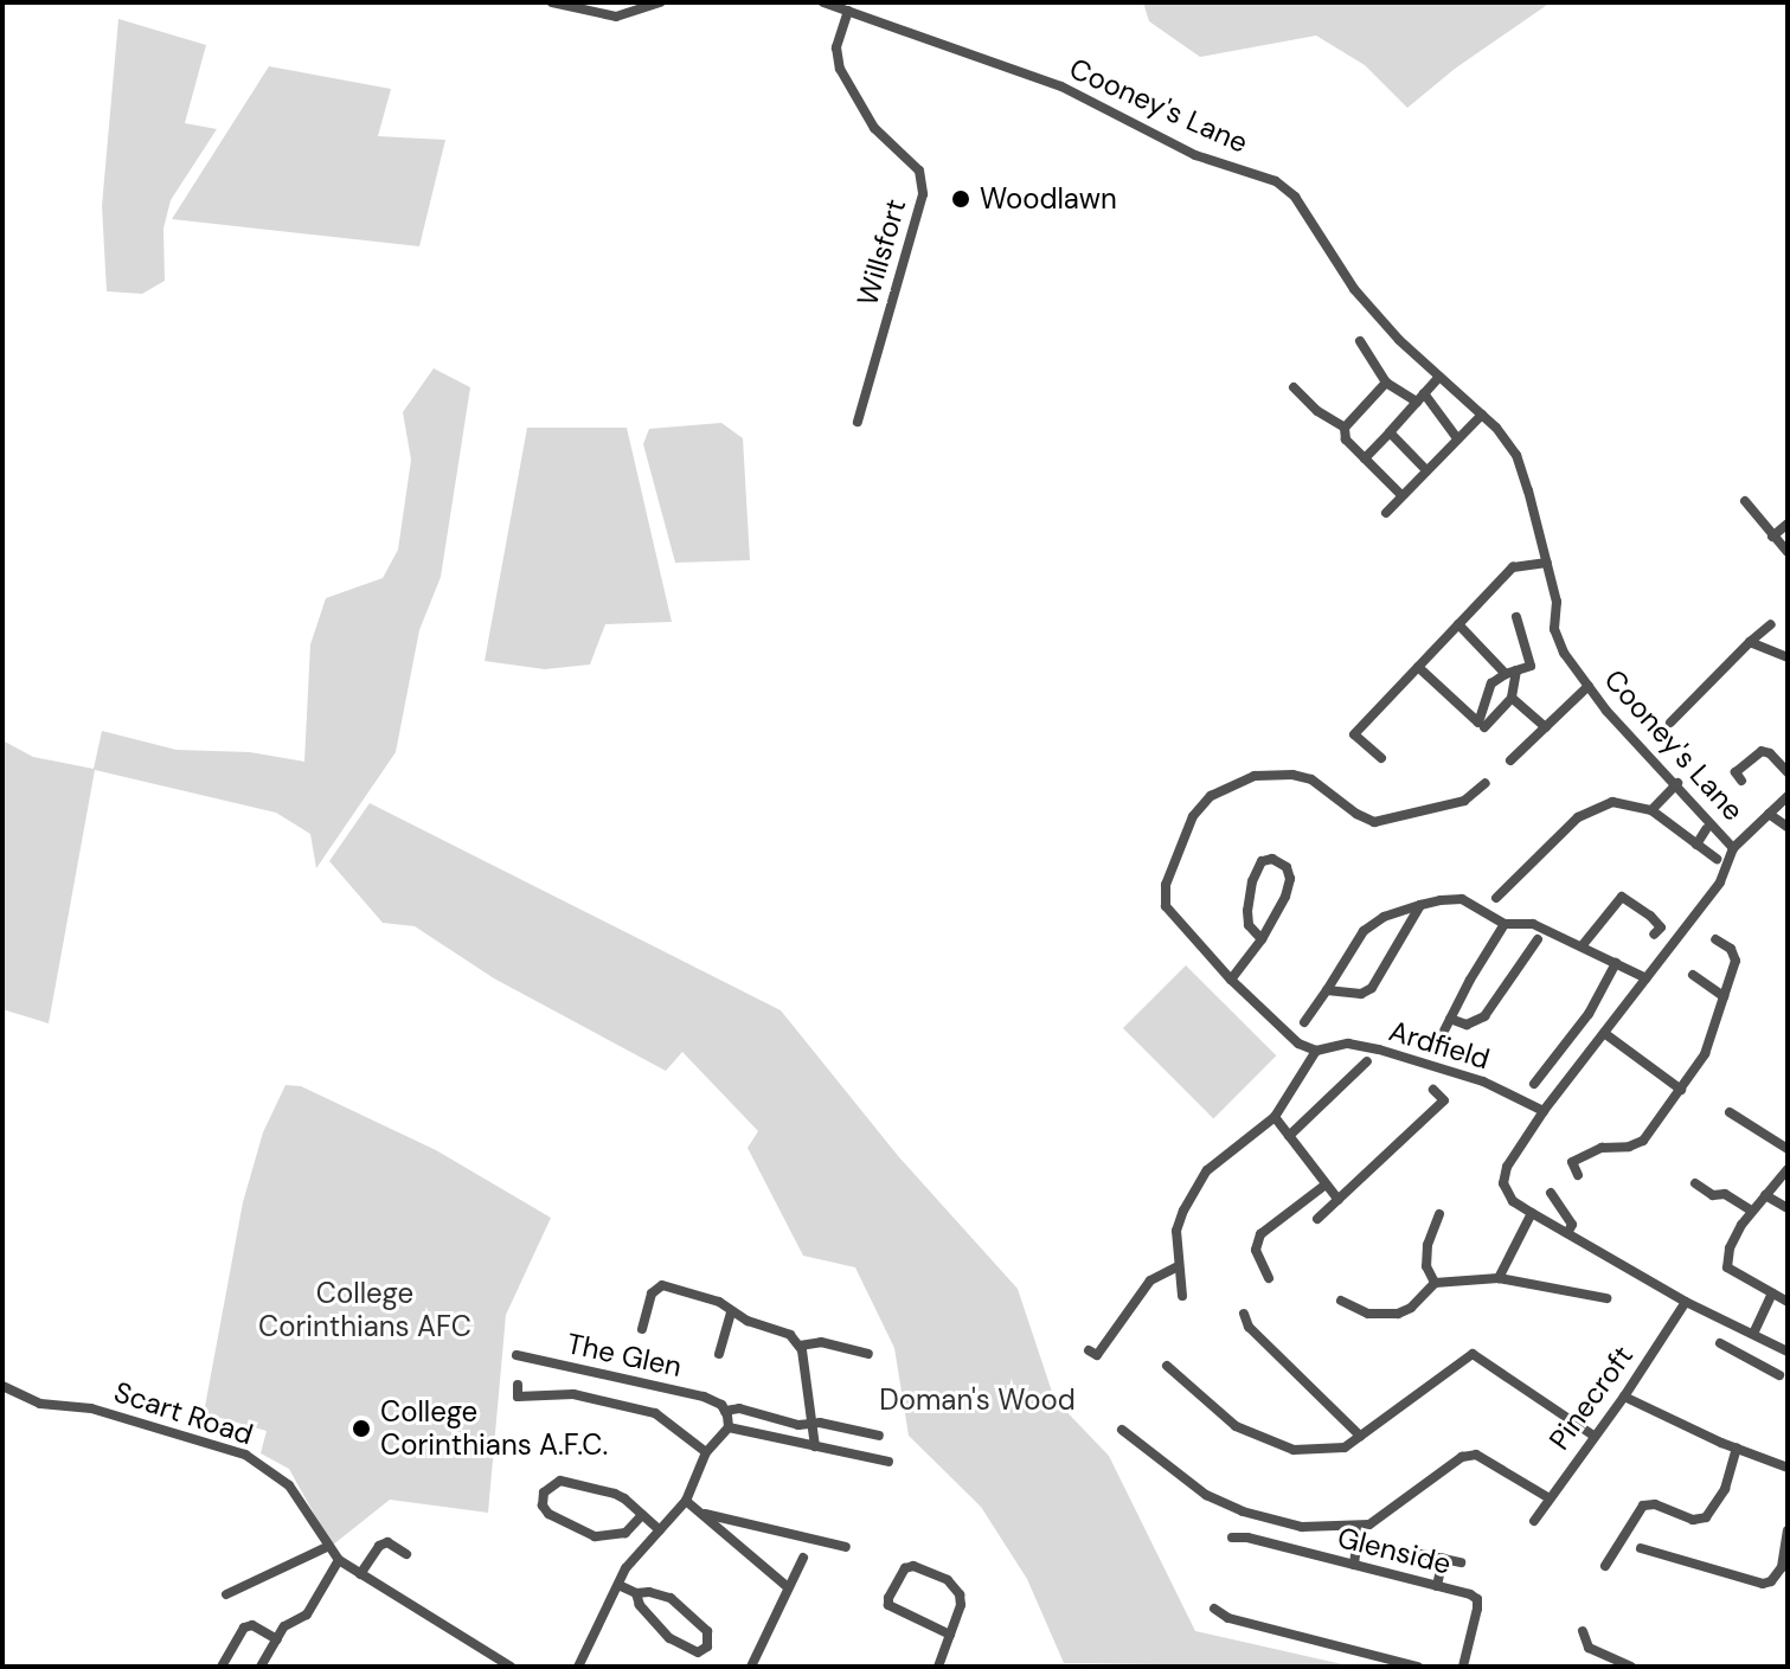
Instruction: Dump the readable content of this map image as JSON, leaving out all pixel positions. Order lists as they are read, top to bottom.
{
  "streets": {
    "street": [
      "Cooney's Lane",
      "Willsfort",
      "Ardfield",
      "The Glen",
      "Pinecroft",
      "Scart Road",
      "Glenside"
    ]
  },
  "crossings": [
    ["Cooney's Lane", "Willsfort"],
    ["Cooney's Lane", "Ardfield"],
    ["Cooney's Lane", "Pinecroft"]
  ],
  "parks": ["College Corinthians AFC", "Doman's Wood"],
  "places": ["Woodlawn", "College Corinthians A.F.C."]
}
